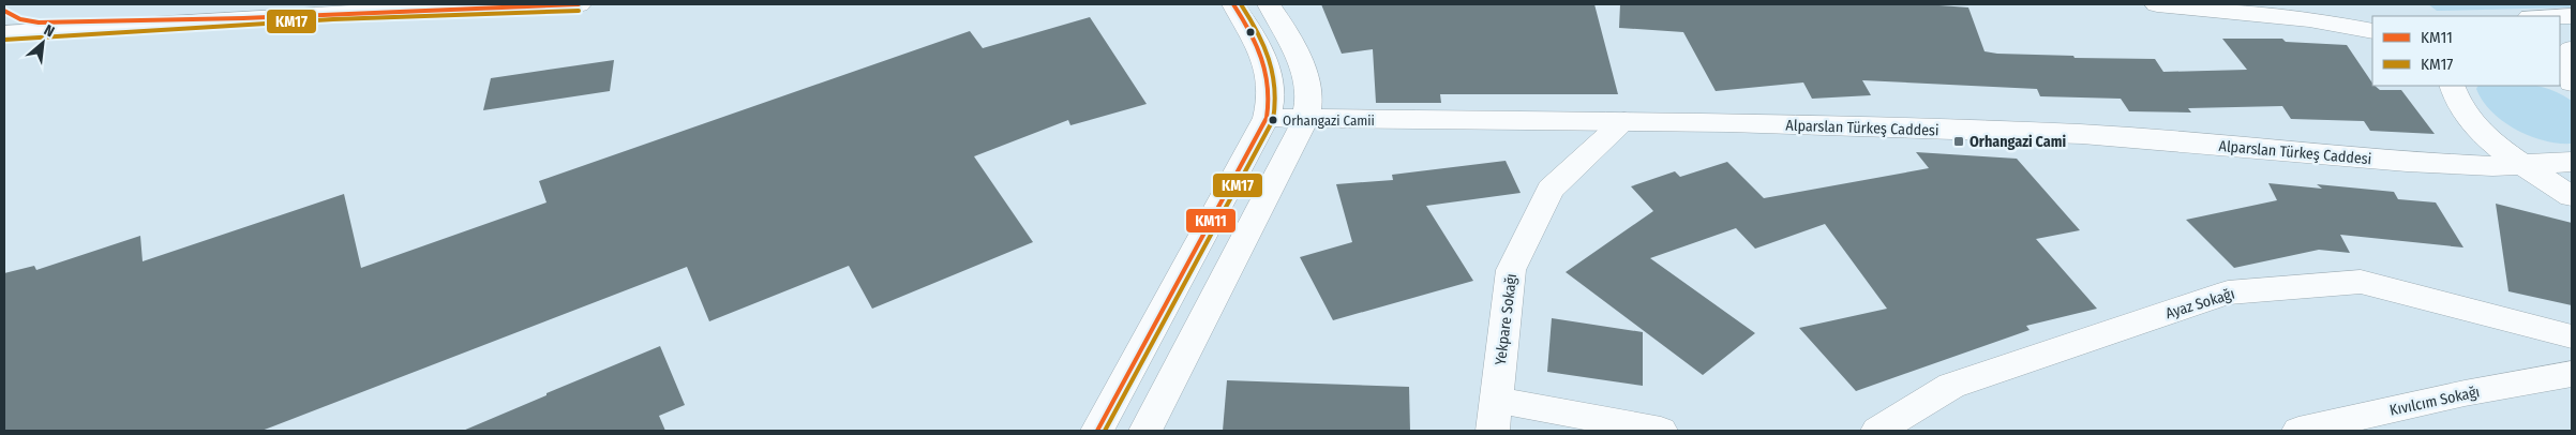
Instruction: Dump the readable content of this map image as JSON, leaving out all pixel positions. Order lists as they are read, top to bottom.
{
  "streets": {
    "street": [
      "Alparslan Türkeş Caddesi",
      "Ayaz Sokağı",
      "Yekpare Sokağı",
      "Kıvılcım Sokağı"
    ]
  },
  "crossings": [
    ["Alparslan Türkeş Caddesi", "Yekpare Sokağı"]
  ],
  "places": {
    "other": ["Orhangazi Camii"],
    "transit": ["Orhangazi Cami"]
  },
  "lines": ["transit line KM11", "transit line KM17"],
  "legend": ["KM11", "KM17"],
  "north": "top right"
}
